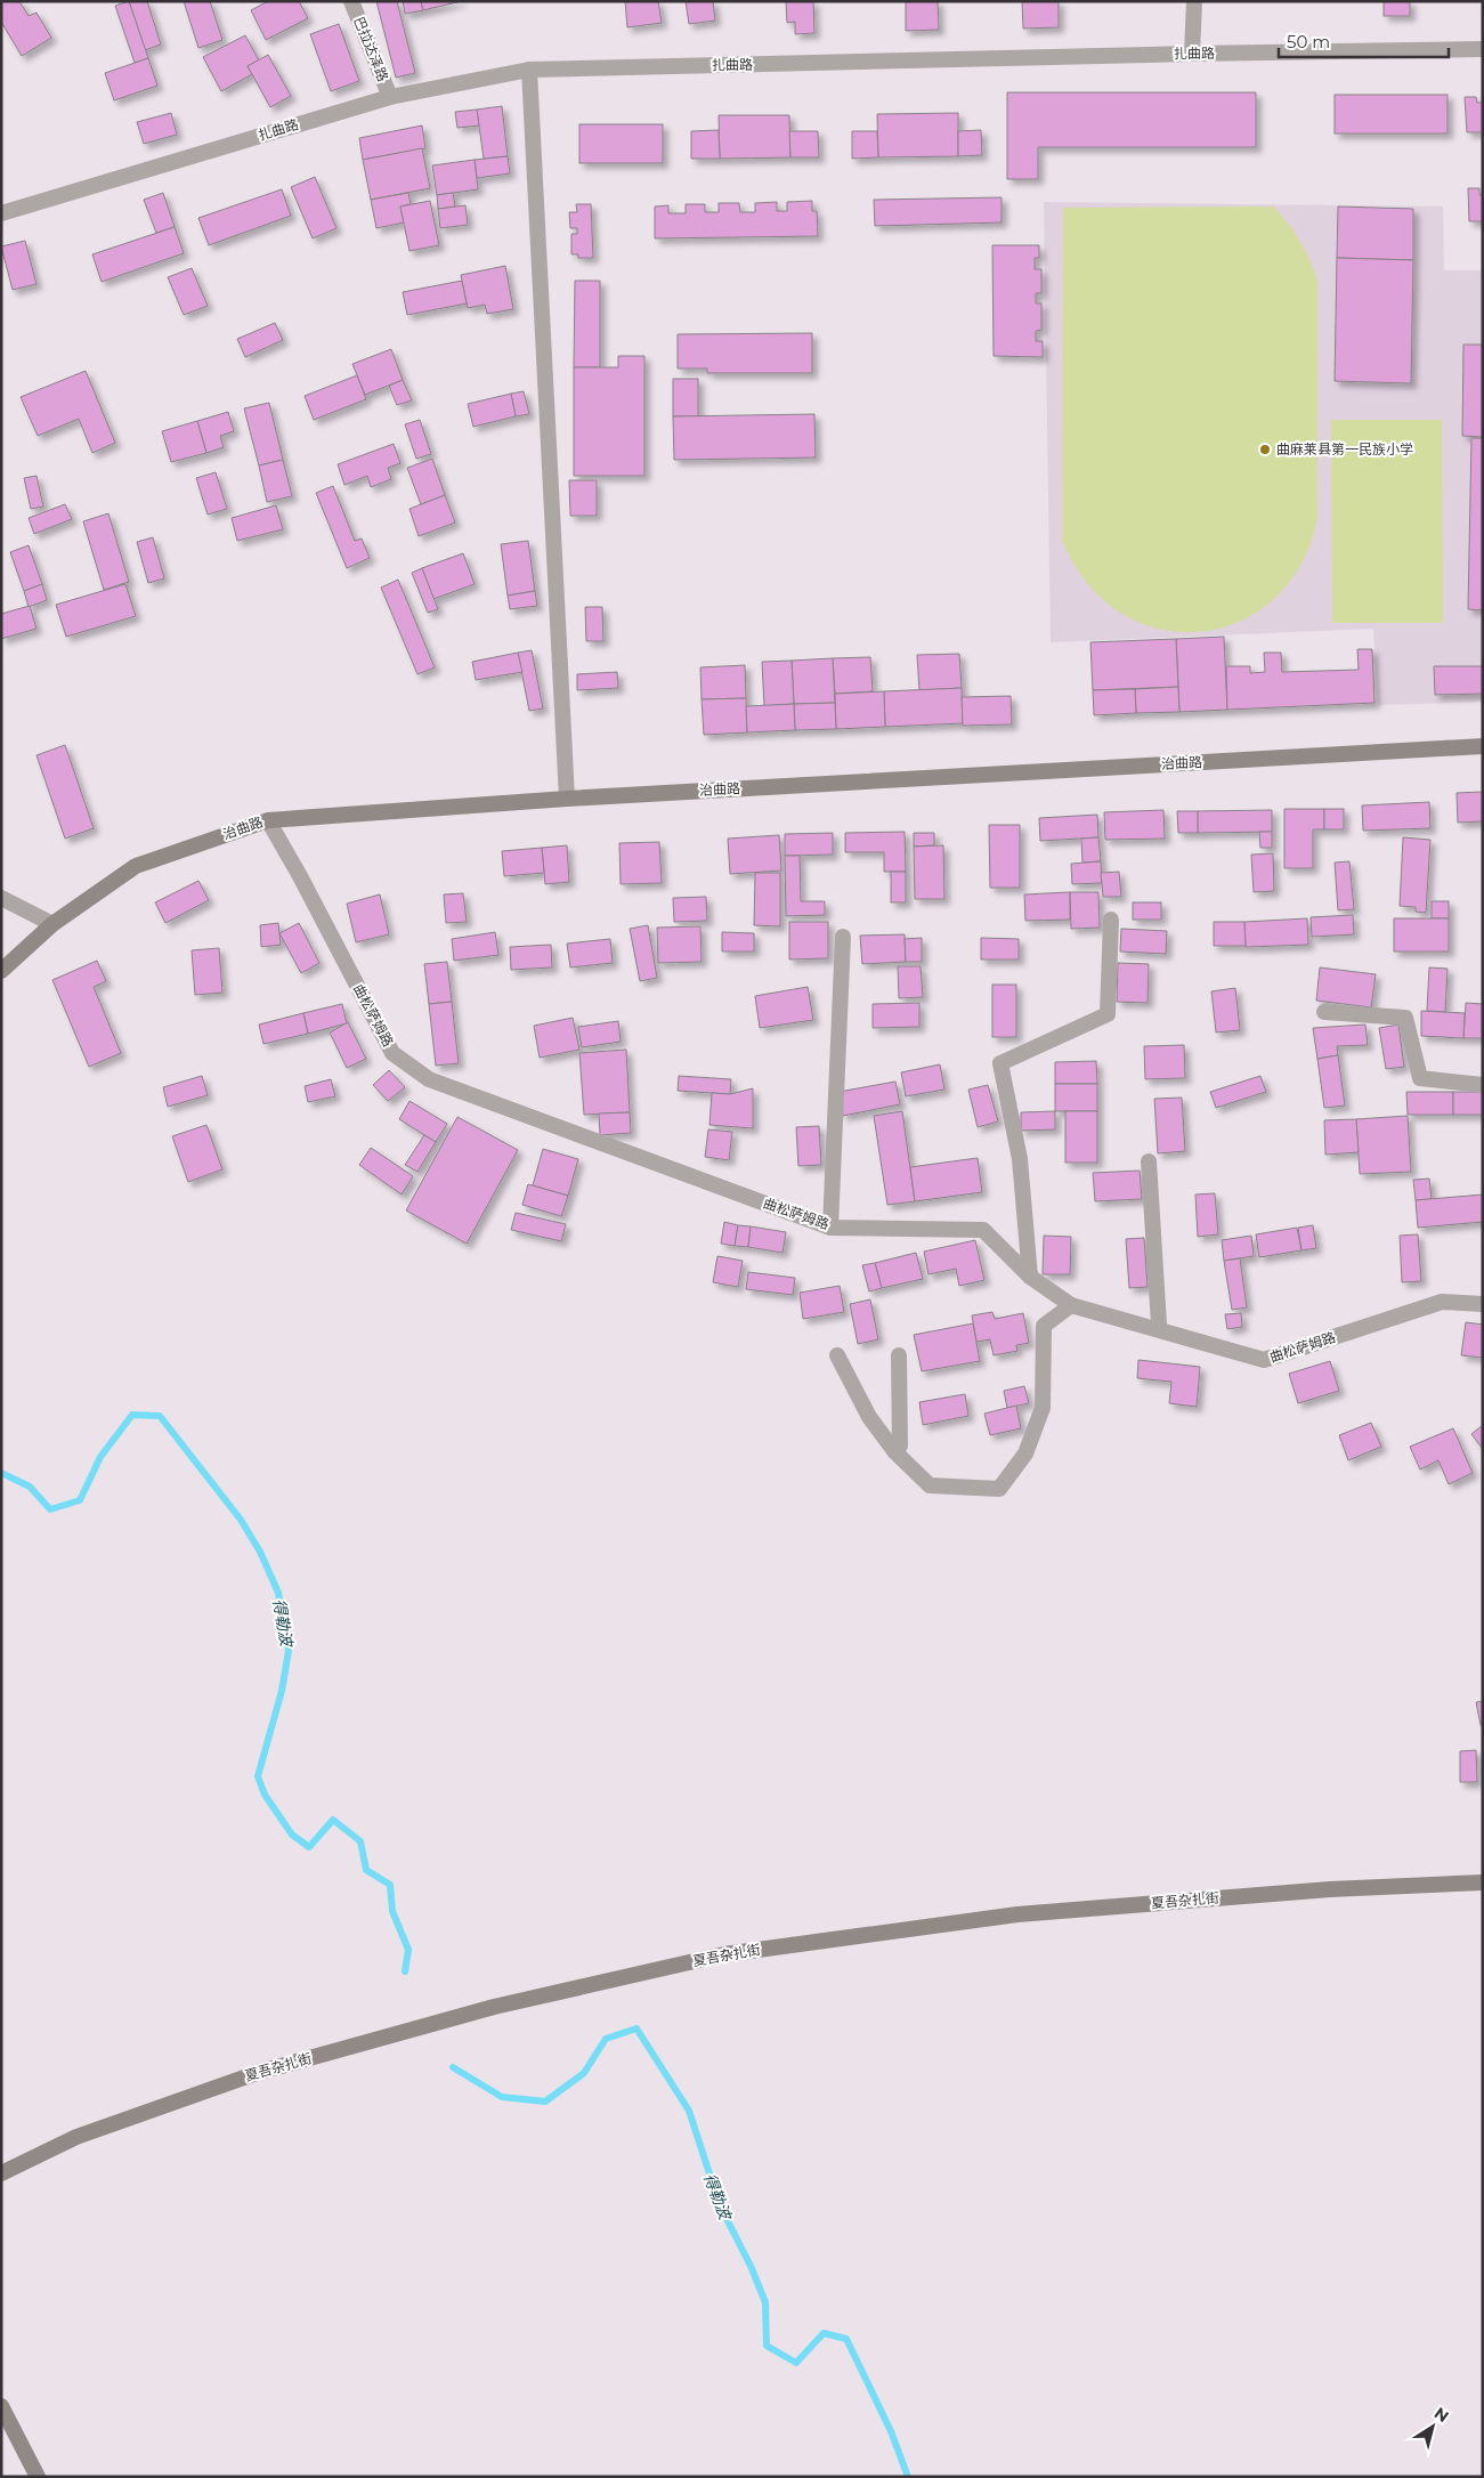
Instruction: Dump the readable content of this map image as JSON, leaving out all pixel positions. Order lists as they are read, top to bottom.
{
  "streets": {
    "main road": ["治曲路", "夏吾杂扎街"],
    "street": ["巴拉达泽路", "扎曲路", "曲松萨姆路"]
  },
  "crossings": [
    ["巴拉达泽路", "扎曲路"],
    ["治曲路", "曲松萨姆路"]
  ],
  "water": ["得勒波"],
  "places": ["曲麻莱县第一民族小学"],
  "scale_bar": "50 m",
  "north": "top right"
}
